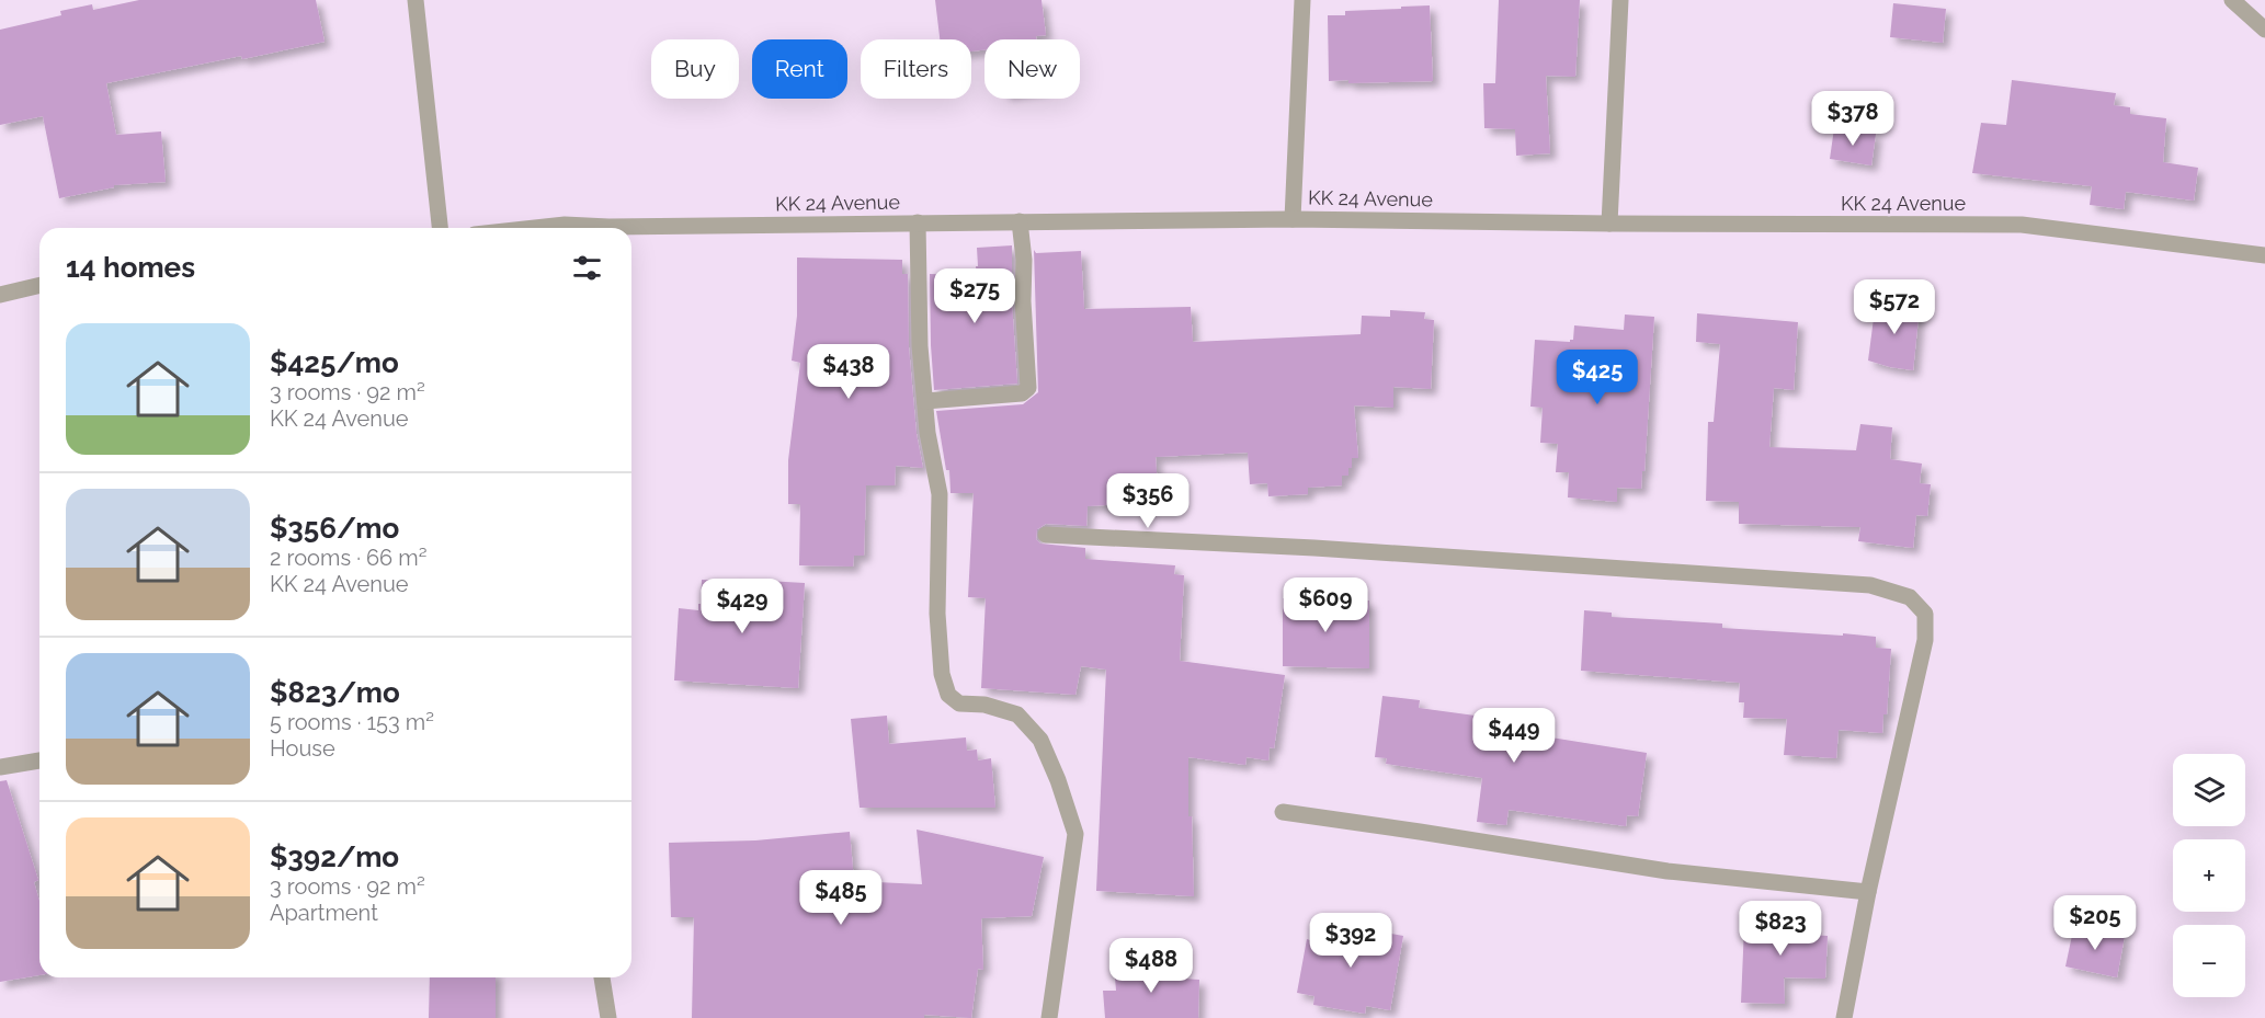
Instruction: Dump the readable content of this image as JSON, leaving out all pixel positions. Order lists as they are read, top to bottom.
{
  "streets": {
    "street": ["KK 24 Avenue"]
  },
  "page": {
    "chip": [
      "Buy",
      "Rent",
      "Filters",
      "New"
    ],
    "price": [
      "$378",
      "$275",
      "$572",
      "$438",
      "$425",
      "$356",
      "$609",
      "$429",
      "$449",
      "$485",
      "$205",
      "$823",
      "$392",
      "$488"
    ],
    "heading": "14 homes",
    "list": [
      {
        "name": "$425/mo",
        "note": "3 rooms · 92 m² · KK 24 Avenue"
      },
      {
        "name": "$356/mo",
        "note": "2 rooms · 66 m² · KK 24 Avenue"
      },
      {
        "name": "$823/mo",
        "note": "5 rooms · 153 m² · House"
      },
      {
        "name": "$392/mo",
        "note": "3 rooms · 92 m² · Apartment"
      }
    ],
    "map_buttons": ["+", "−"]
  }
}
